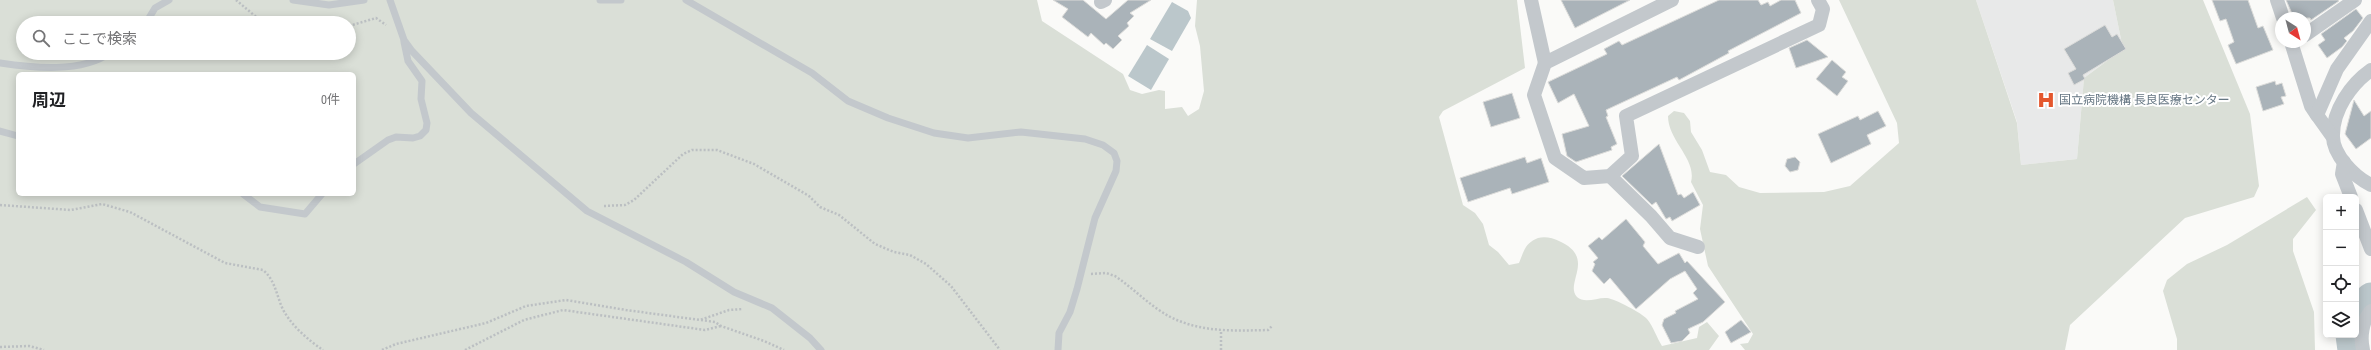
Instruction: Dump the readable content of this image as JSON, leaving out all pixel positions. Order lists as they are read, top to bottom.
{
  "places": {
    "hospital": ["国立病院機構 長良医療センター"]
  },
  "north": "bottom right",
  "page": {
    "search": "ここで検索",
    "heading": ["周辺", "0件"],
    "map_buttons": ["+", "−"]
  }
}
